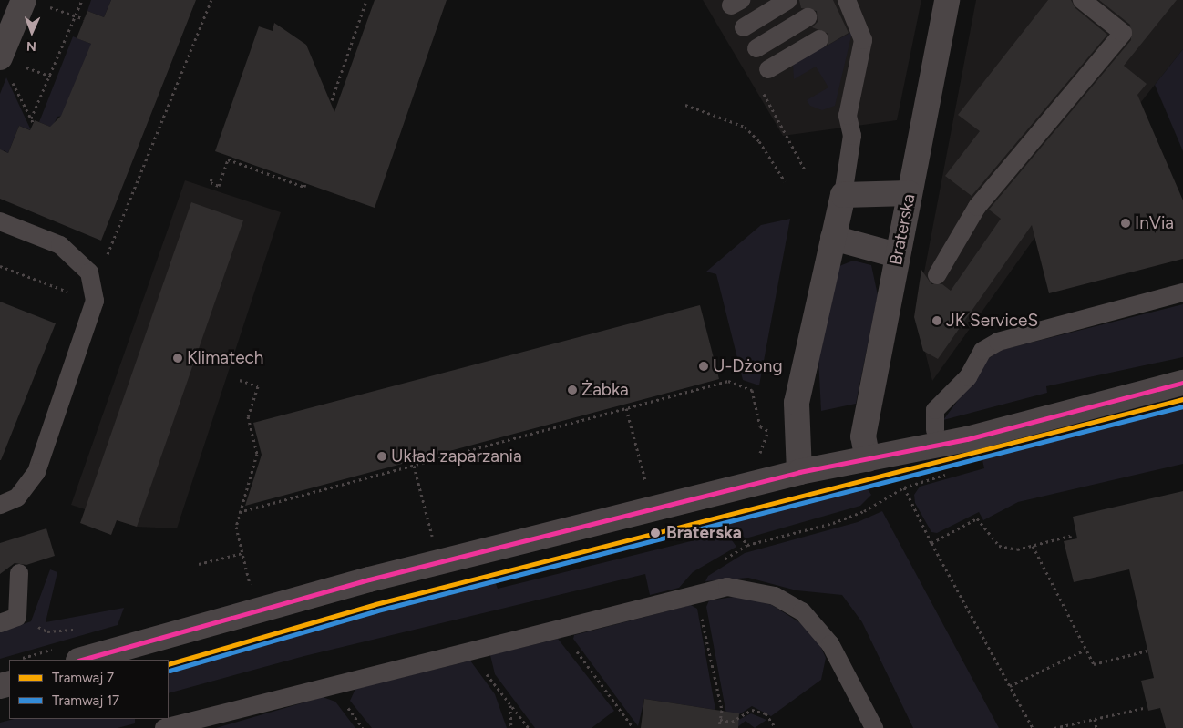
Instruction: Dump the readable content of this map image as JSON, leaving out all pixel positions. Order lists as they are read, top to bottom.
{
  "streets": {
    "street": ["Braterska"]
  },
  "places": [
    "InVia",
    "JK ServiceS",
    "Klimatech",
    "U-Dżong",
    "Żabka",
    "Układ zaparzania",
    "Braterska"
  ],
  "lines": ["tram line 7", "tram line 17"],
  "legend": ["Tramwaj 7", "Tramwaj 17"],
  "north": "bottom"
}
